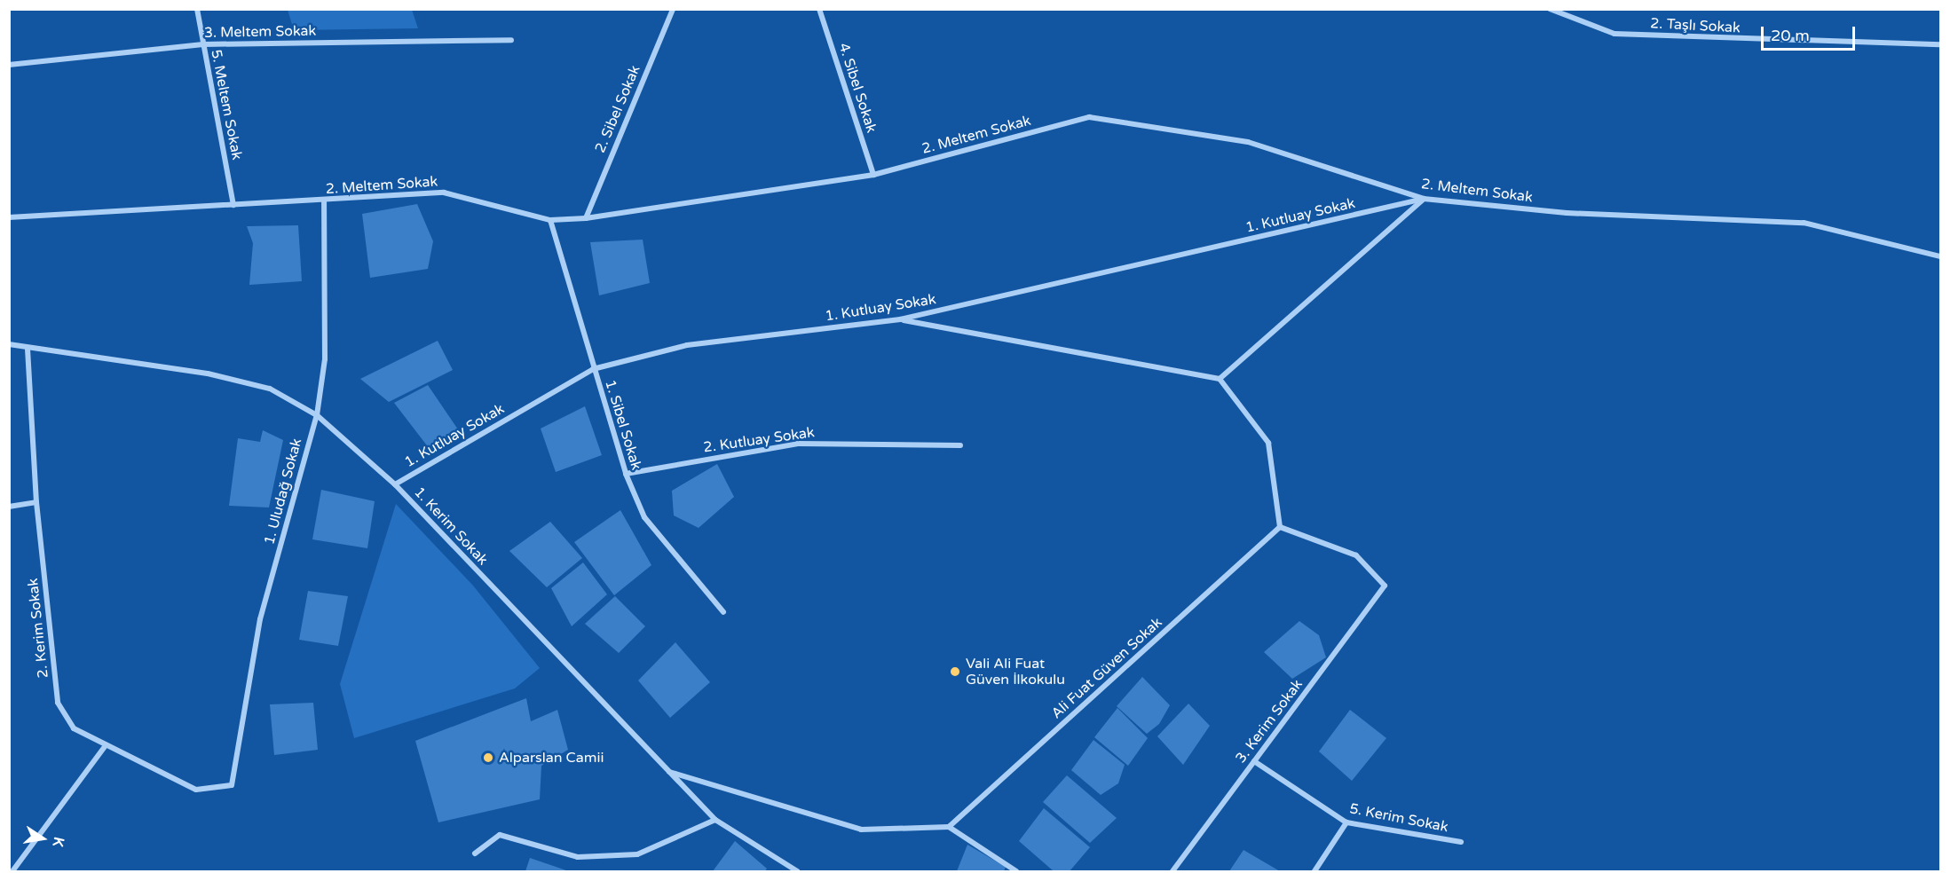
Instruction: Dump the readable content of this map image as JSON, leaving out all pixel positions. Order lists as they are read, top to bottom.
{
  "streets": {
    "street": [
      "2. Taşlı Sokak",
      "3. Meltem Sokak",
      "4. Sibel Sokak",
      "5. Meltem Sokak",
      "2. Sibel Sokak",
      "2. Meltem Sokak",
      "1. Kutluay Sokak",
      "1. Sibel Sokak",
      "2. Kutluay Sokak",
      "1. Uludağ Sokak",
      "1. Kerim Sokak",
      "2. Kerim Sokak",
      "Ali Fuat Güven Sokak",
      "3. Kerim Sokak",
      "5. Kerim Sokak"
    ]
  },
  "crossings": [
    ["3. Meltem Sokak", "5. Meltem Sokak"],
    ["4. Sibel Sokak", "2. Meltem Sokak"],
    ["5. Meltem Sokak", "2. Meltem Sokak"],
    ["2. Sibel Sokak", "2. Meltem Sokak"],
    ["2. Meltem Sokak", "1. Kutluay Sokak"],
    ["2. Meltem Sokak", "1. Sibel Sokak"],
    ["2. Meltem Sokak", "1. Uludağ Sokak"],
    ["1. Kutluay Sokak", "1. Sibel Sokak"],
    ["1. Kutluay Sokak", "1. Kerim Sokak"],
    ["1. Sibel Sokak", "2. Kutluay Sokak"],
    ["1. Uludağ Sokak", "1. Kerim Sokak"],
    ["1. Uludağ Sokak", "2. Kerim Sokak"],
    ["1. Kerim Sokak", "2. Kerim Sokak"],
    ["Ali Fuat Güven Sokak", "3. Kerim Sokak"],
    ["3. Kerim Sokak", "5. Kerim Sokak"]
  ],
  "places": ["Vali Ali Fuat Güven İlkokulu", "Alparslan Camii"],
  "scale_bar": "20 m",
  "north": "right"
}
